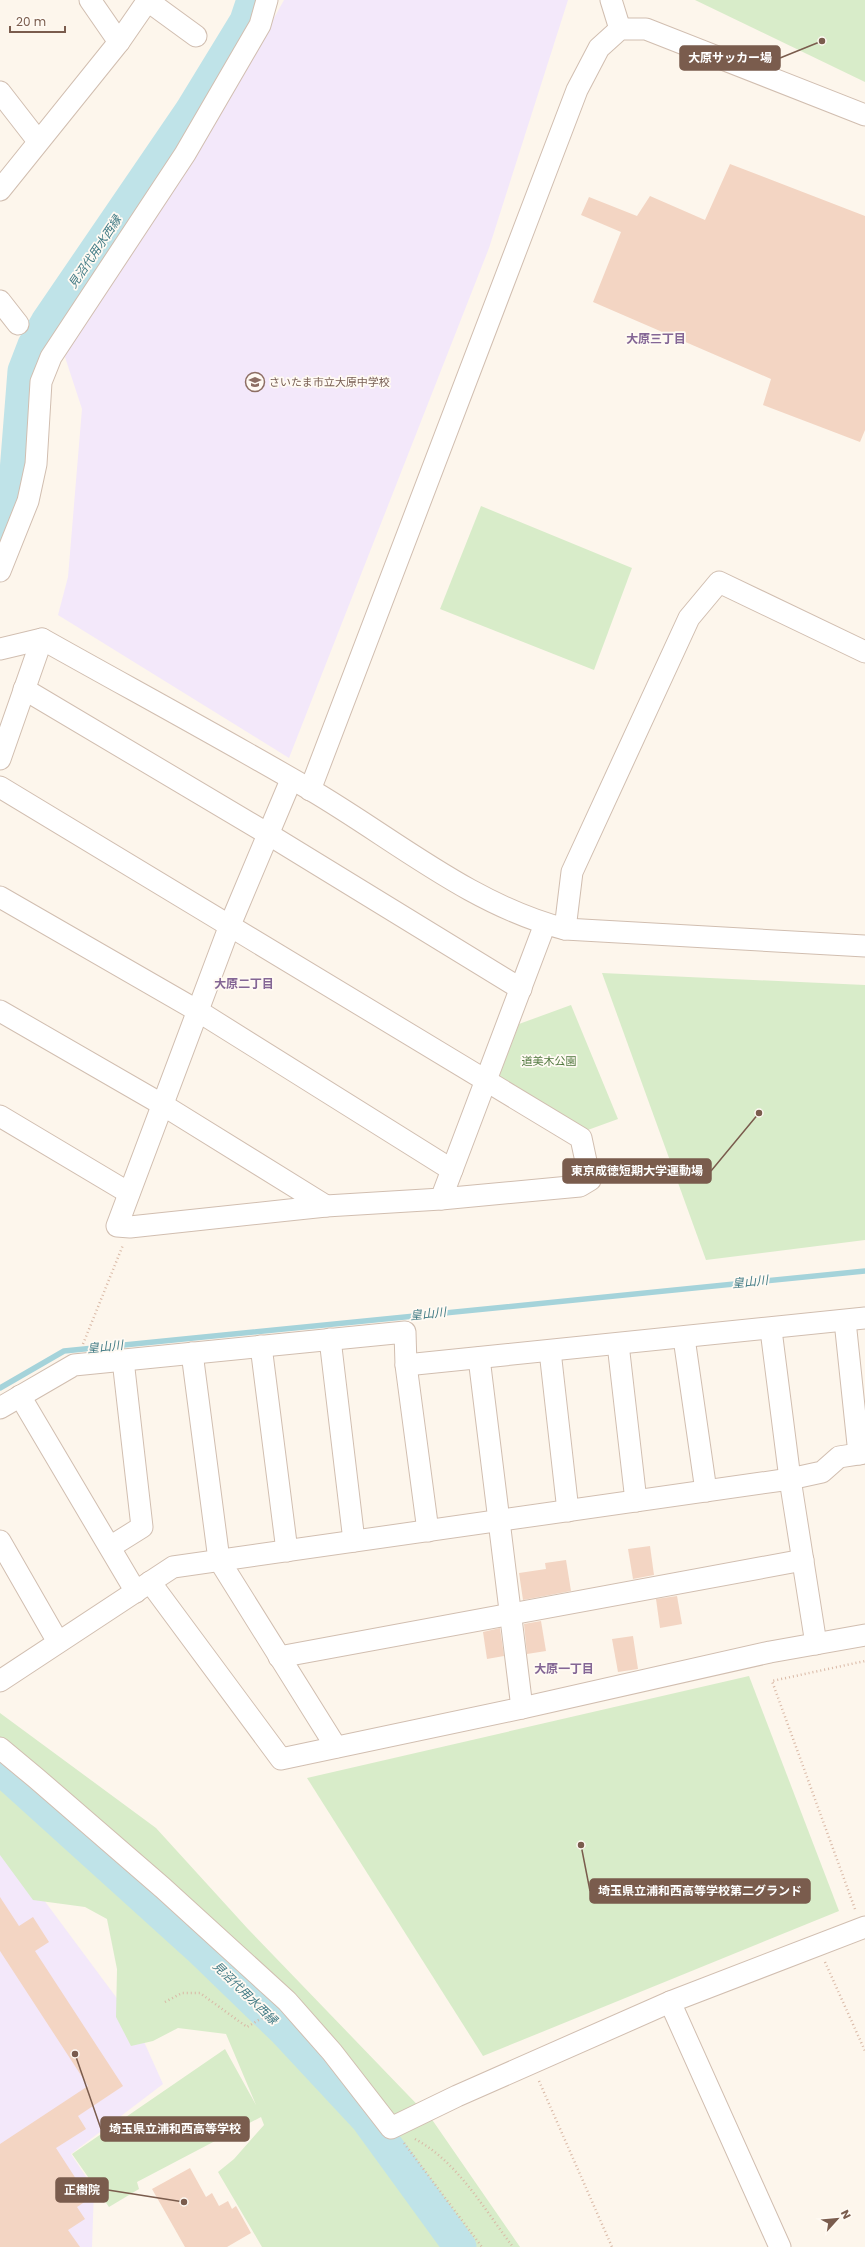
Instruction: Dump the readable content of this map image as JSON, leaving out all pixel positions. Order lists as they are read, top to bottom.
{
  "districts": ["大原三丁目", "大原二丁目", "大原一丁目"],
  "water": ["見沼代用水西縁", "皇山川"],
  "parks": ["道美木公園"],
  "places": {
    "other": [
      "大原サッカー場",
      "東京成徳短期大学運動場",
      "埼玉県立浦和西高等学校第二グランド",
      "埼玉県立浦和西高等学校",
      "正樹院"
    ],
    "school or university": ["さいたま市立大原中学校"]
  },
  "scale_bar": "20 m",
  "north": "top right"
}
